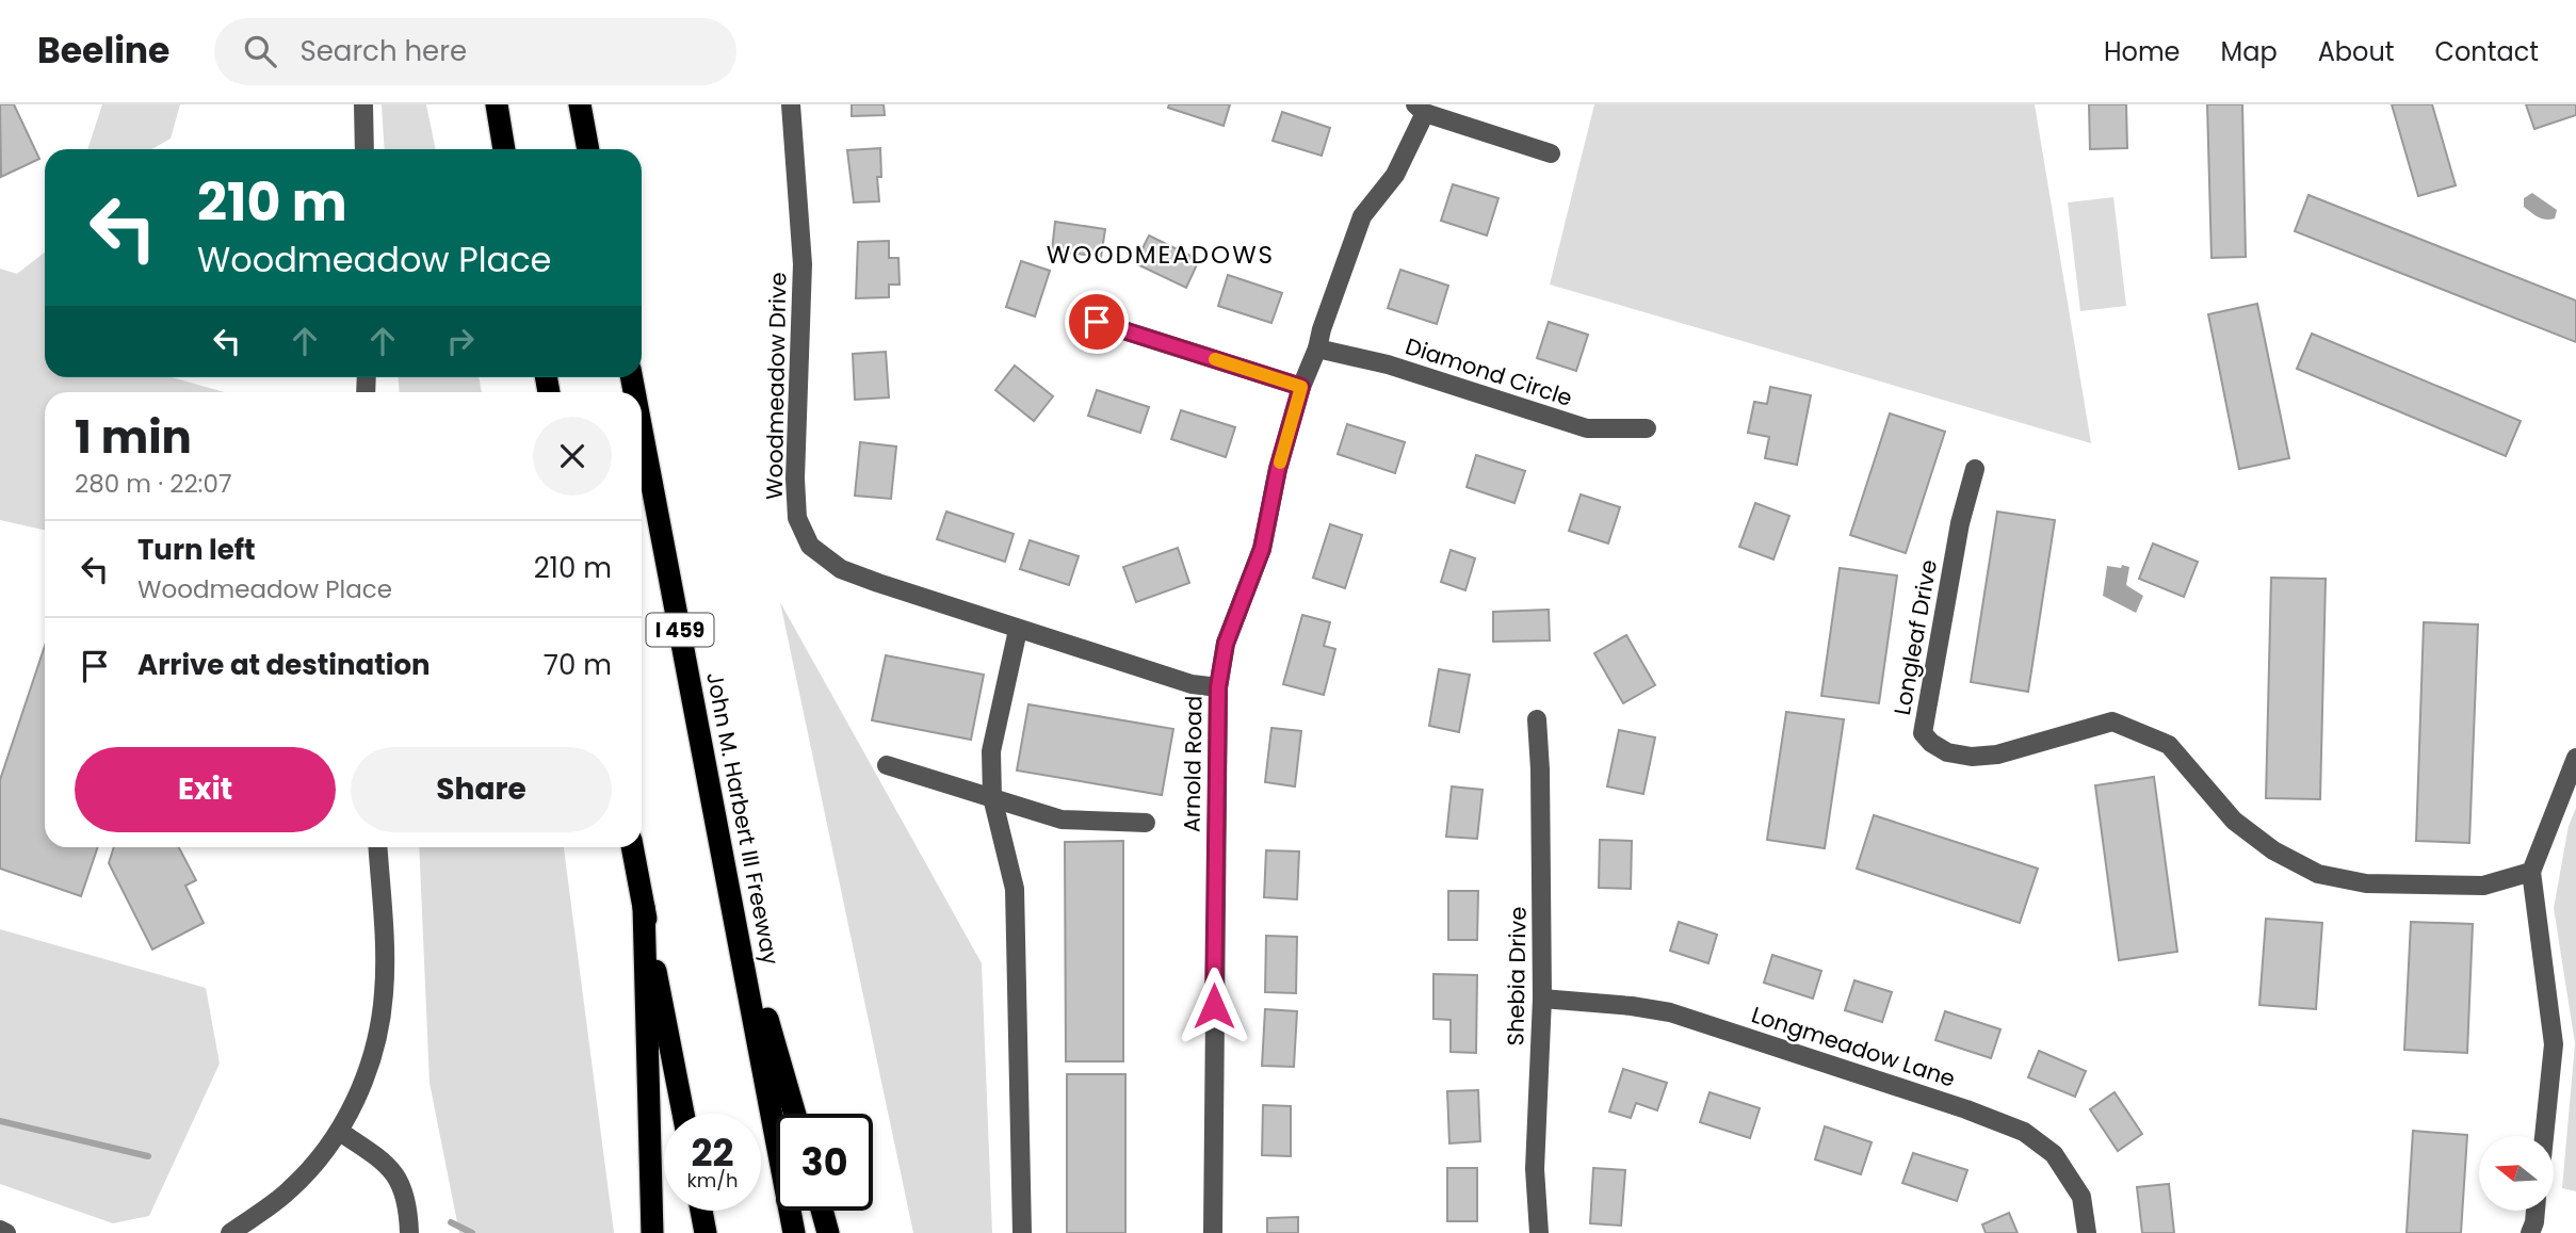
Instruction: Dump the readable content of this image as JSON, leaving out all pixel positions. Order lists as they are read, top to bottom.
{
  "streets": {
    "highway": ["I 459", "John M. Harbert III Freeway"],
    "street": [
      "Diamond Circle",
      "Woodmeadow Drive",
      "Longleaf Drive",
      "Arnold Road",
      "Shebia Drive",
      "Longmeadow Lane"
    ]
  },
  "crossings": [
    ["Diamond Circle", "Arnold Road"],
    ["Woodmeadow Drive", "Arnold Road"],
    ["Shebia Drive", "Longmeadow Lane"]
  ],
  "districts": ["WOODMEADOWS"],
  "north": "left",
  "page": {
    "header": "Beeline",
    "search": "Search here",
    "nav": [
      "Home",
      "Map",
      "About",
      "Contact"
    ],
    "turn": ["210 m", "Woodmeadow Place"],
    "heading": ["1 min", "280 m · 22:07"],
    "list": [
      {
        "name": "Turn left",
        "note": "Woodmeadow Place",
        "value": "210 m"
      },
      {
        "name": "Arrive at destination",
        "value": "70 m"
      }
    ],
    "buttons": ["Exit", "Share"],
    "speed": "22 km/h",
    "limit": "30"
  }
}
